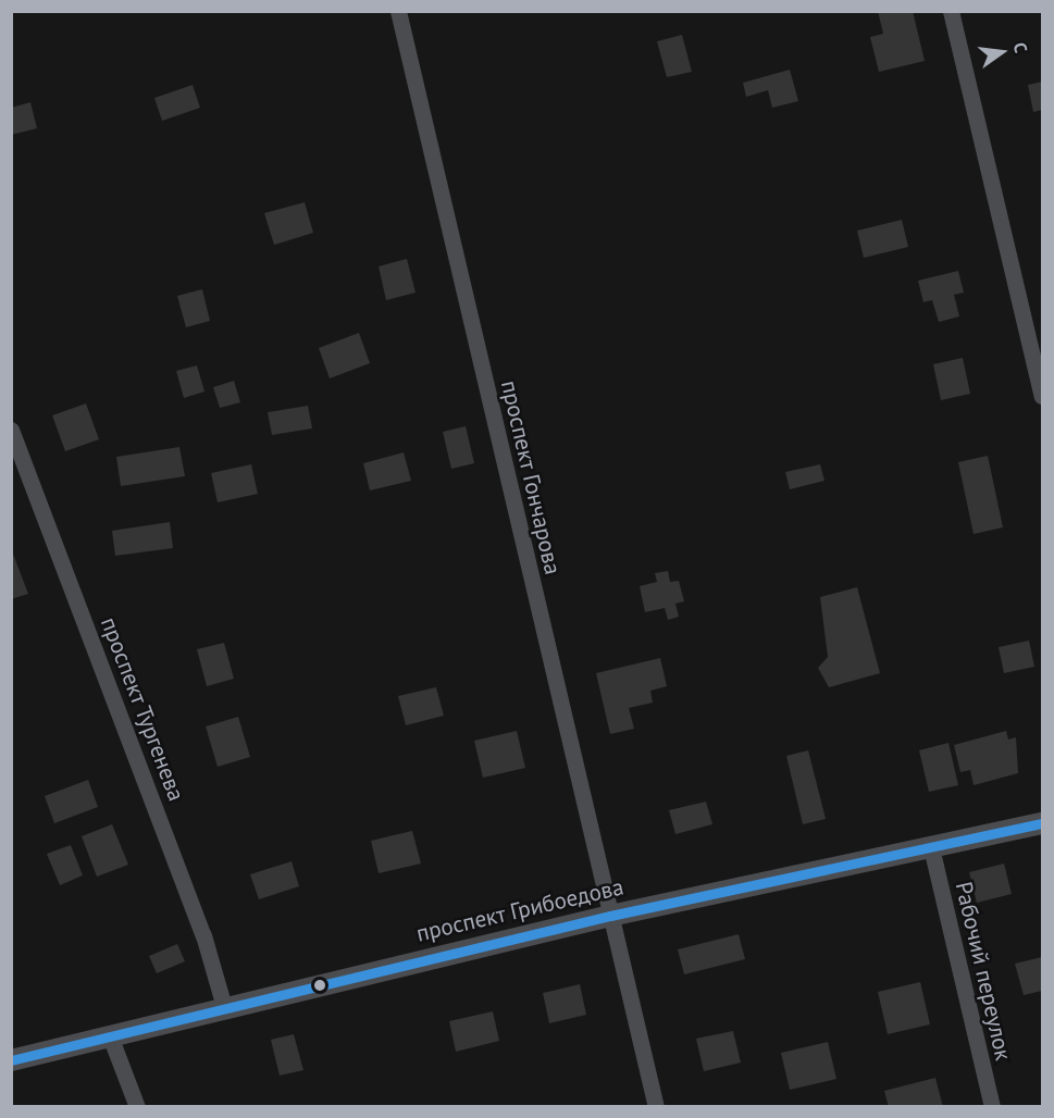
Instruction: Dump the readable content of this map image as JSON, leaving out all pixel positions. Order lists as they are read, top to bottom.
{
  "streets": {
    "street": [
      "проспект Гончарова",
      "проспект Тургенева",
      "проспект Грибоедова",
      "Рабочий переулок"
    ]
  },
  "crossings": [
    ["проспект Гончарова", "проспект Грибоедова"],
    ["проспект Тургенева", "проспект Грибоедова"],
    ["проспект Грибоедова", "Рабочий переулок"]
  ],
  "north": "right"
}
